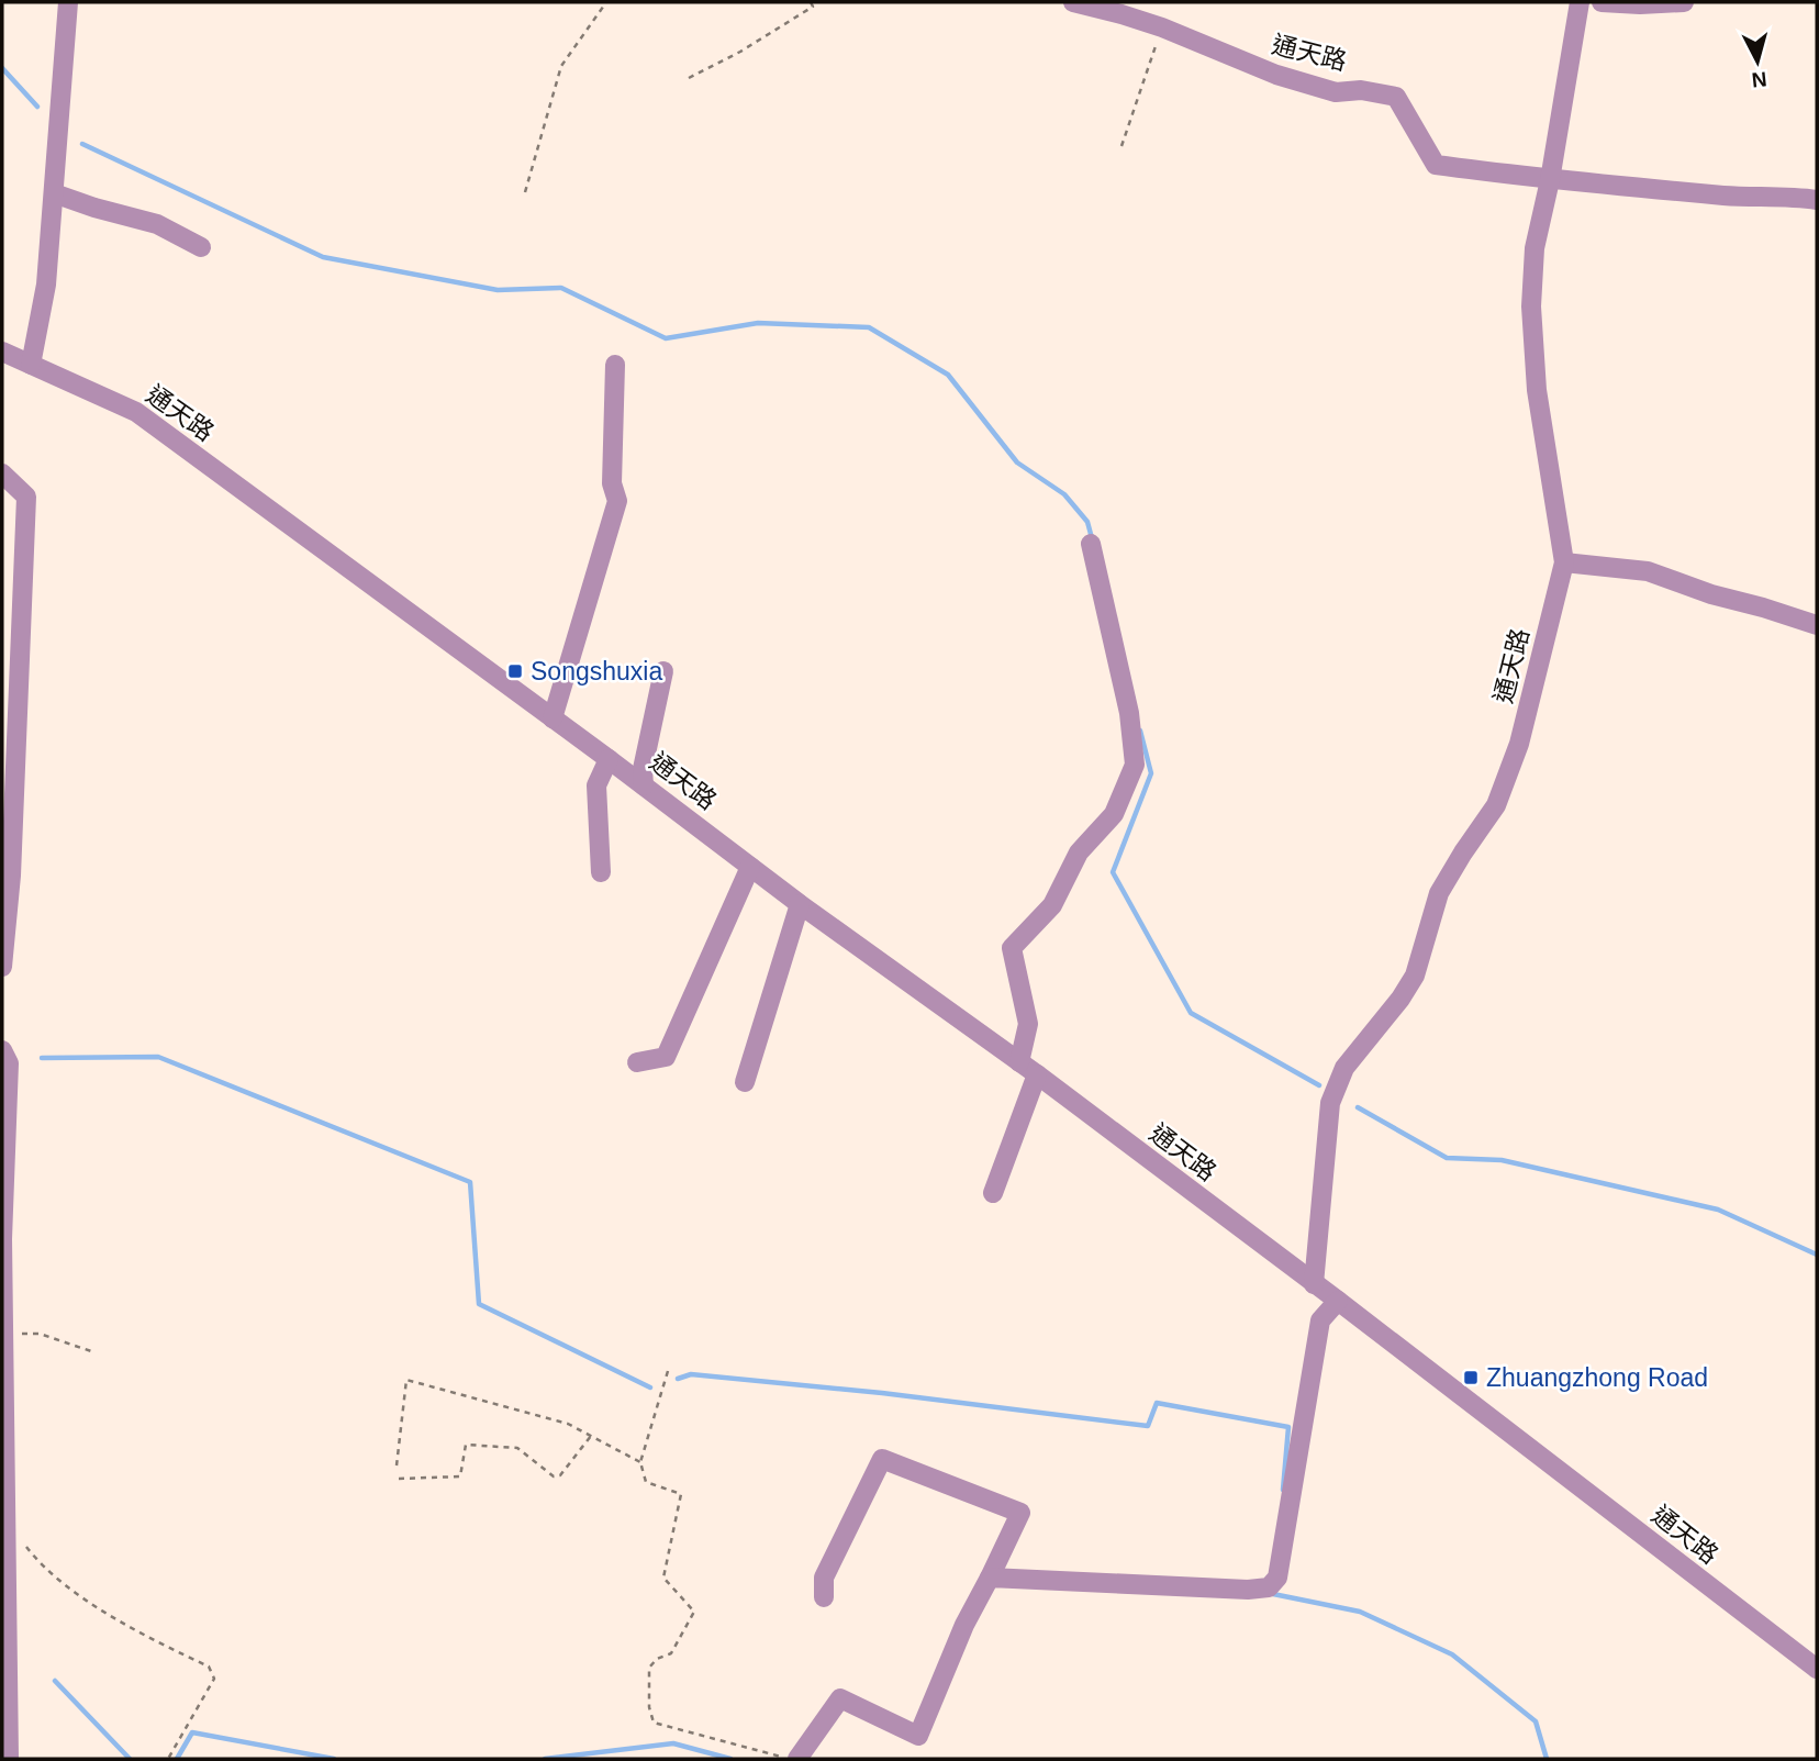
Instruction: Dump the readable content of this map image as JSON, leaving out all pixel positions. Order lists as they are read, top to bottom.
{
  "streets": {
    "street": ["通天路"]
  },
  "places": {
    "transit": ["Songshuxia", "Zhuangzhong Road"]
  },
  "north": "bottom"
}
